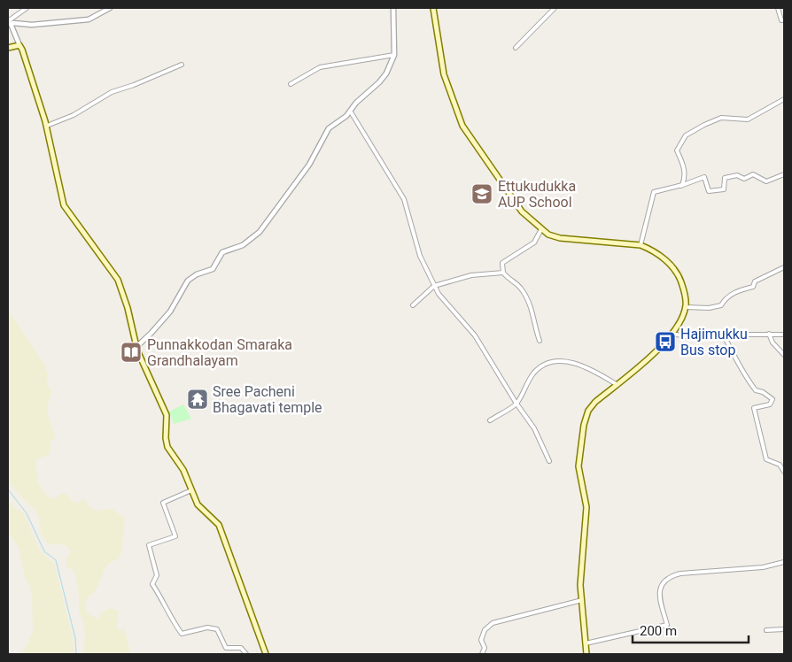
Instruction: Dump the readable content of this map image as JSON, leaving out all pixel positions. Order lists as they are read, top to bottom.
{
  "places": {
    "school or university": ["Ettukudukka AUP School"],
    "bus stop": ["Hajimukku Bus stop"],
    "library": ["Punnakkodan Smaraka Grandhalayam"],
    "temple": ["Sree Pacheni Bhagavati temple"]
  },
  "scale_bar": "200 m"
}
